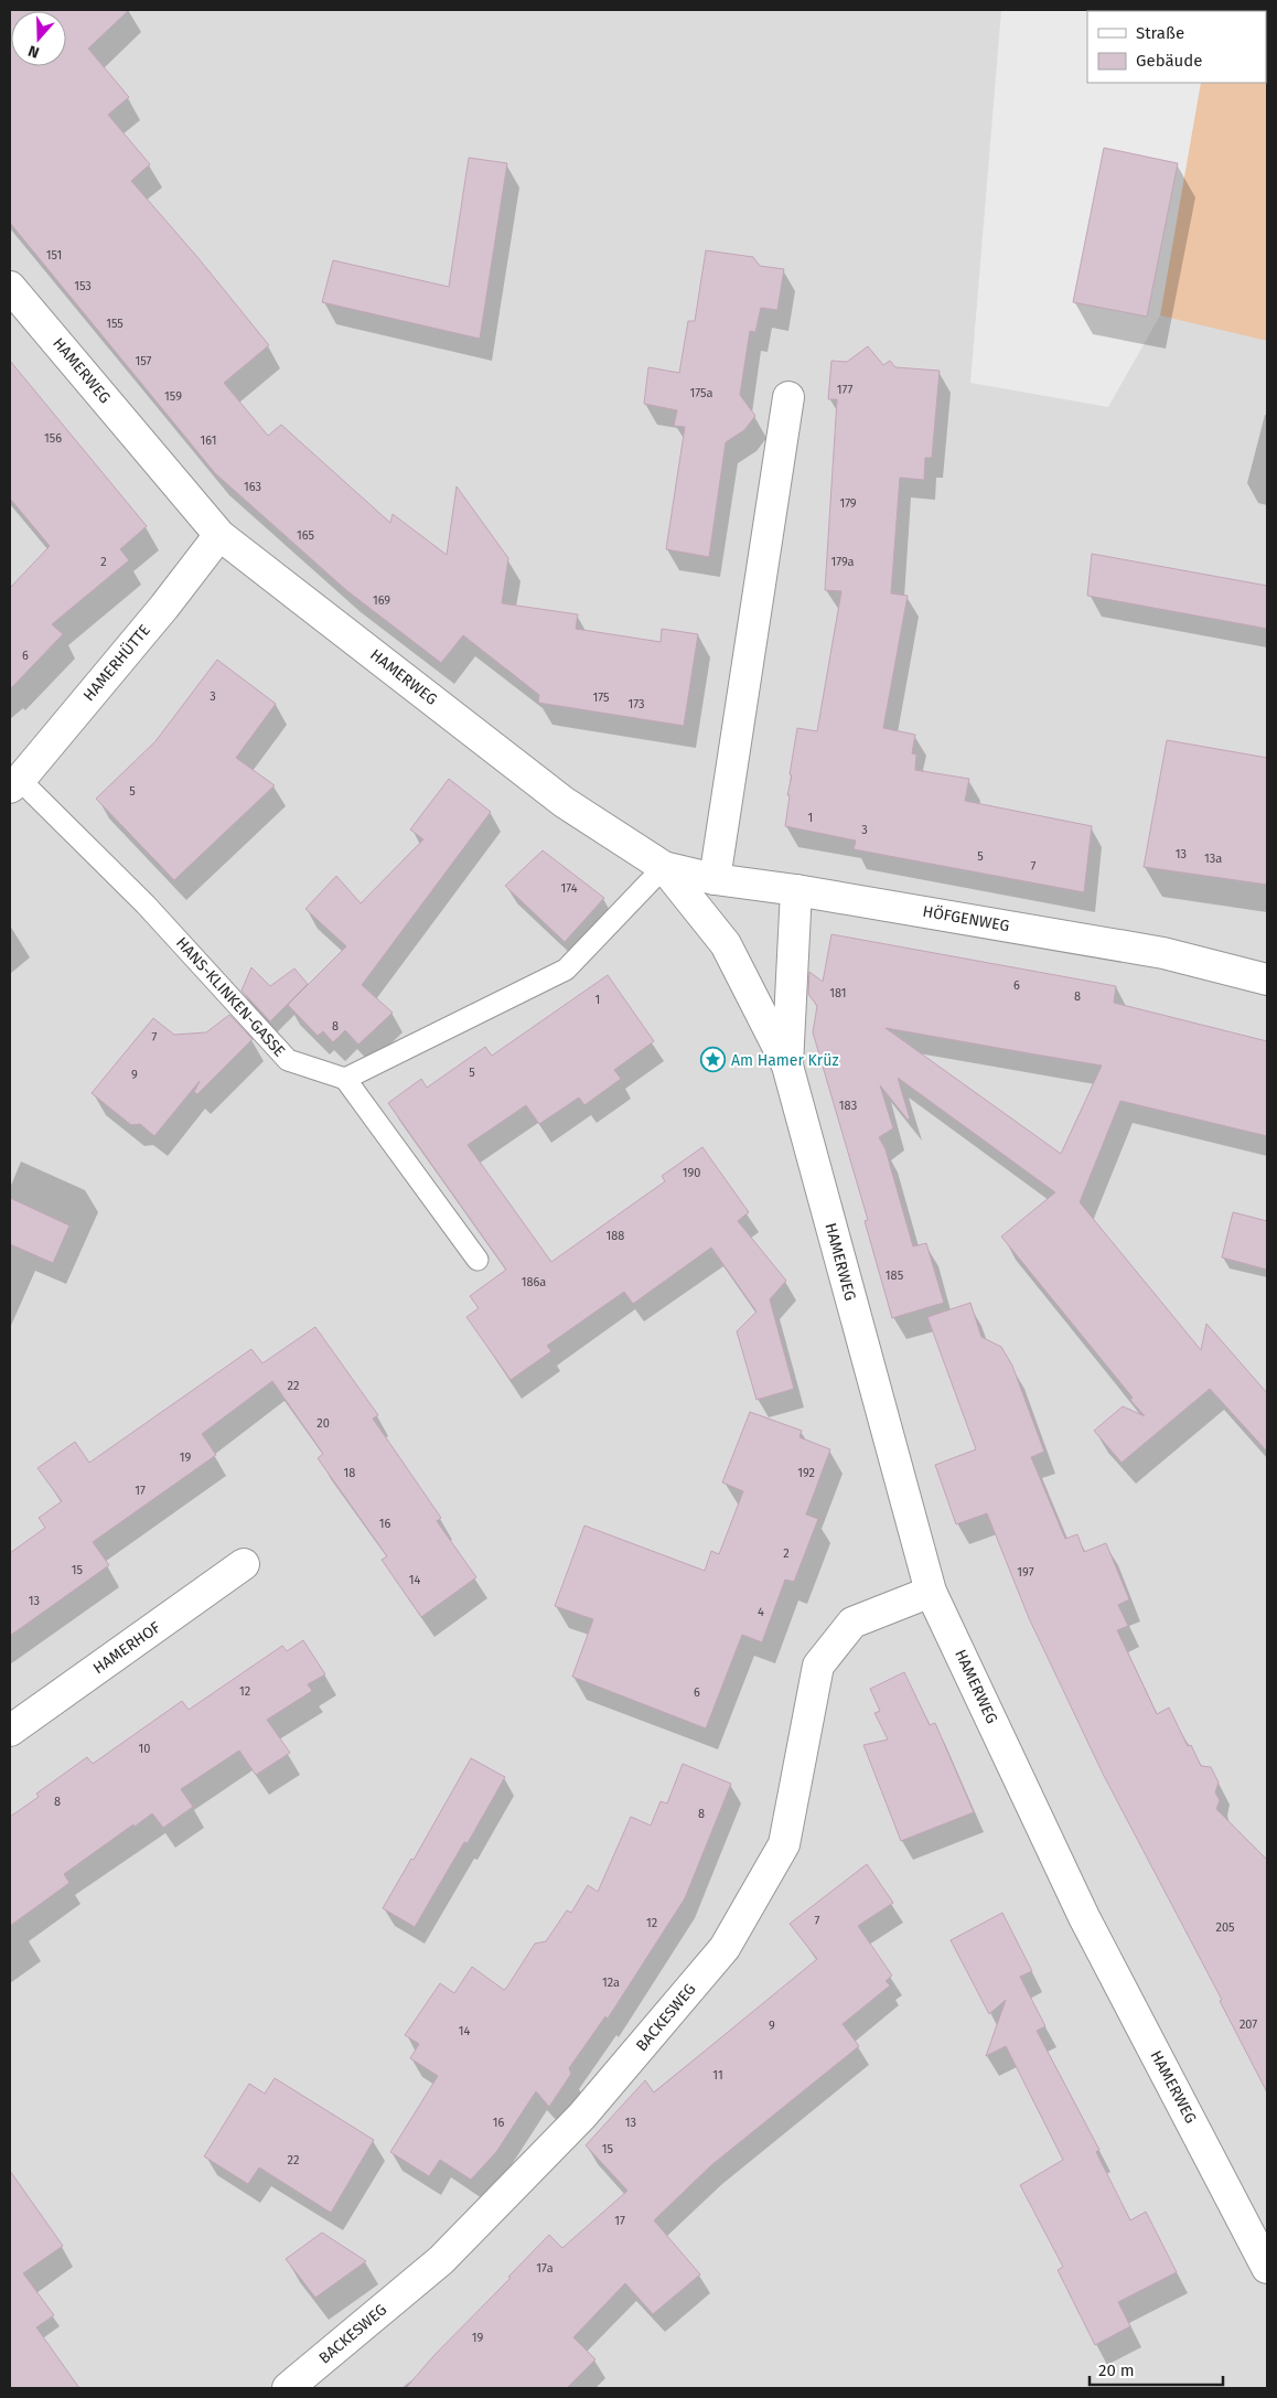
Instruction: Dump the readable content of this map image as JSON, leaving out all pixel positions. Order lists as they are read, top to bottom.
{
  "streets": {
    "street": [
      "HAMERWEG",
      "HAMERHÜTTE",
      "HÖFGENWEG",
      "HAMERHOF",
      "BACKESWEG"
    ],
    "lane": ["HANS-KLINKEN-GASSE"]
  },
  "crossings": [
    ["HAMERWEG", "HAMERHÜTTE"],
    ["HAMERWEG", "HÖFGENWEG"],
    ["HAMERWEG", "BACKESWEG"],
    ["HAMERHÜTTE", "HANS-KLINKEN-GASSE"]
  ],
  "places": {
    "place": ["Am Hamer Krüz"]
  },
  "house_numbers": [
    "151",
    "153",
    "155",
    "157",
    "177",
    "175a",
    "159",
    "156",
    "161",
    "163",
    "179",
    "165",
    "2",
    "179a",
    "169",
    "6",
    "3",
    "175",
    "173",
    "5",
    "1",
    "3",
    "13",
    "5",
    "13a",
    "7",
    "174",
    "6",
    "181",
    "8",
    "1",
    "8",
    "7",
    "5",
    "9",
    "183",
    "190",
    "188",
    "185",
    "186a",
    "22",
    "20",
    "19",
    "18",
    "192",
    "17",
    "16",
    "2",
    "15",
    "197",
    "14",
    "13",
    "4",
    "12",
    "6",
    "10",
    "8",
    "8",
    "7",
    "12",
    "205",
    "12a",
    "207",
    "9",
    "14",
    "11",
    "16",
    "13",
    "15",
    "22",
    "17",
    "17a",
    "19"
  ],
  "legend": ["Straße", "Gebäude"],
  "scale_bar": "20 m",
  "north": "bottom"
}
